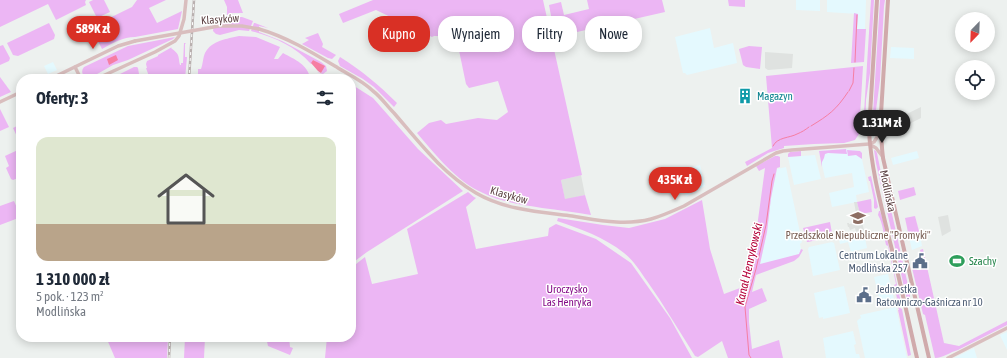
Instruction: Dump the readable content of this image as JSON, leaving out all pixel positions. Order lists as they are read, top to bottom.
{
  "streets": {
    "main road": ["Modlińska"],
    "street": ["Klasyków"]
  },
  "crossings": [
    ["Klasyków", "Modlińska"]
  ],
  "water": ["Kanał Henrykowski"],
  "parks": ["Uroczysko Las Henryka"],
  "places": {
    "building": ["Magazyn"],
    "school or university": ["Przedszkole Niepubliczne \"Promyki\""],
    "public building": ["Centrum Lokalne Modlińska 257", "Jednostka Ratowniczo-Gaśnicza nr 10"],
    "sports": ["Szachy"]
  },
  "north": "bottom left",
  "page": {
    "price": ["589K zł", "1.31M zł", "435K zł"],
    "chip": [
      "Kupno",
      "Wynajem",
      "Filtry",
      "Nowe"
    ],
    "heading": "Oferty: 3",
    "list": [
      {
        "name": "1 310 000 zł",
        "note": "5 pok. · 123 m² · Modlińska"
      }
    ]
  }
}
